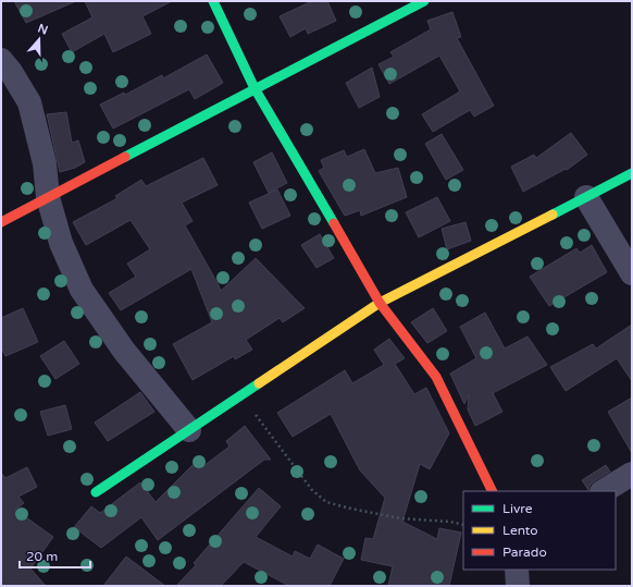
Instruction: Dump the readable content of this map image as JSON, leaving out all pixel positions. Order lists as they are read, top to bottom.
{
  "legend": ["Livre", "Lento", "Parado"],
  "scale_bar": "20 m",
  "north": "top"
}
